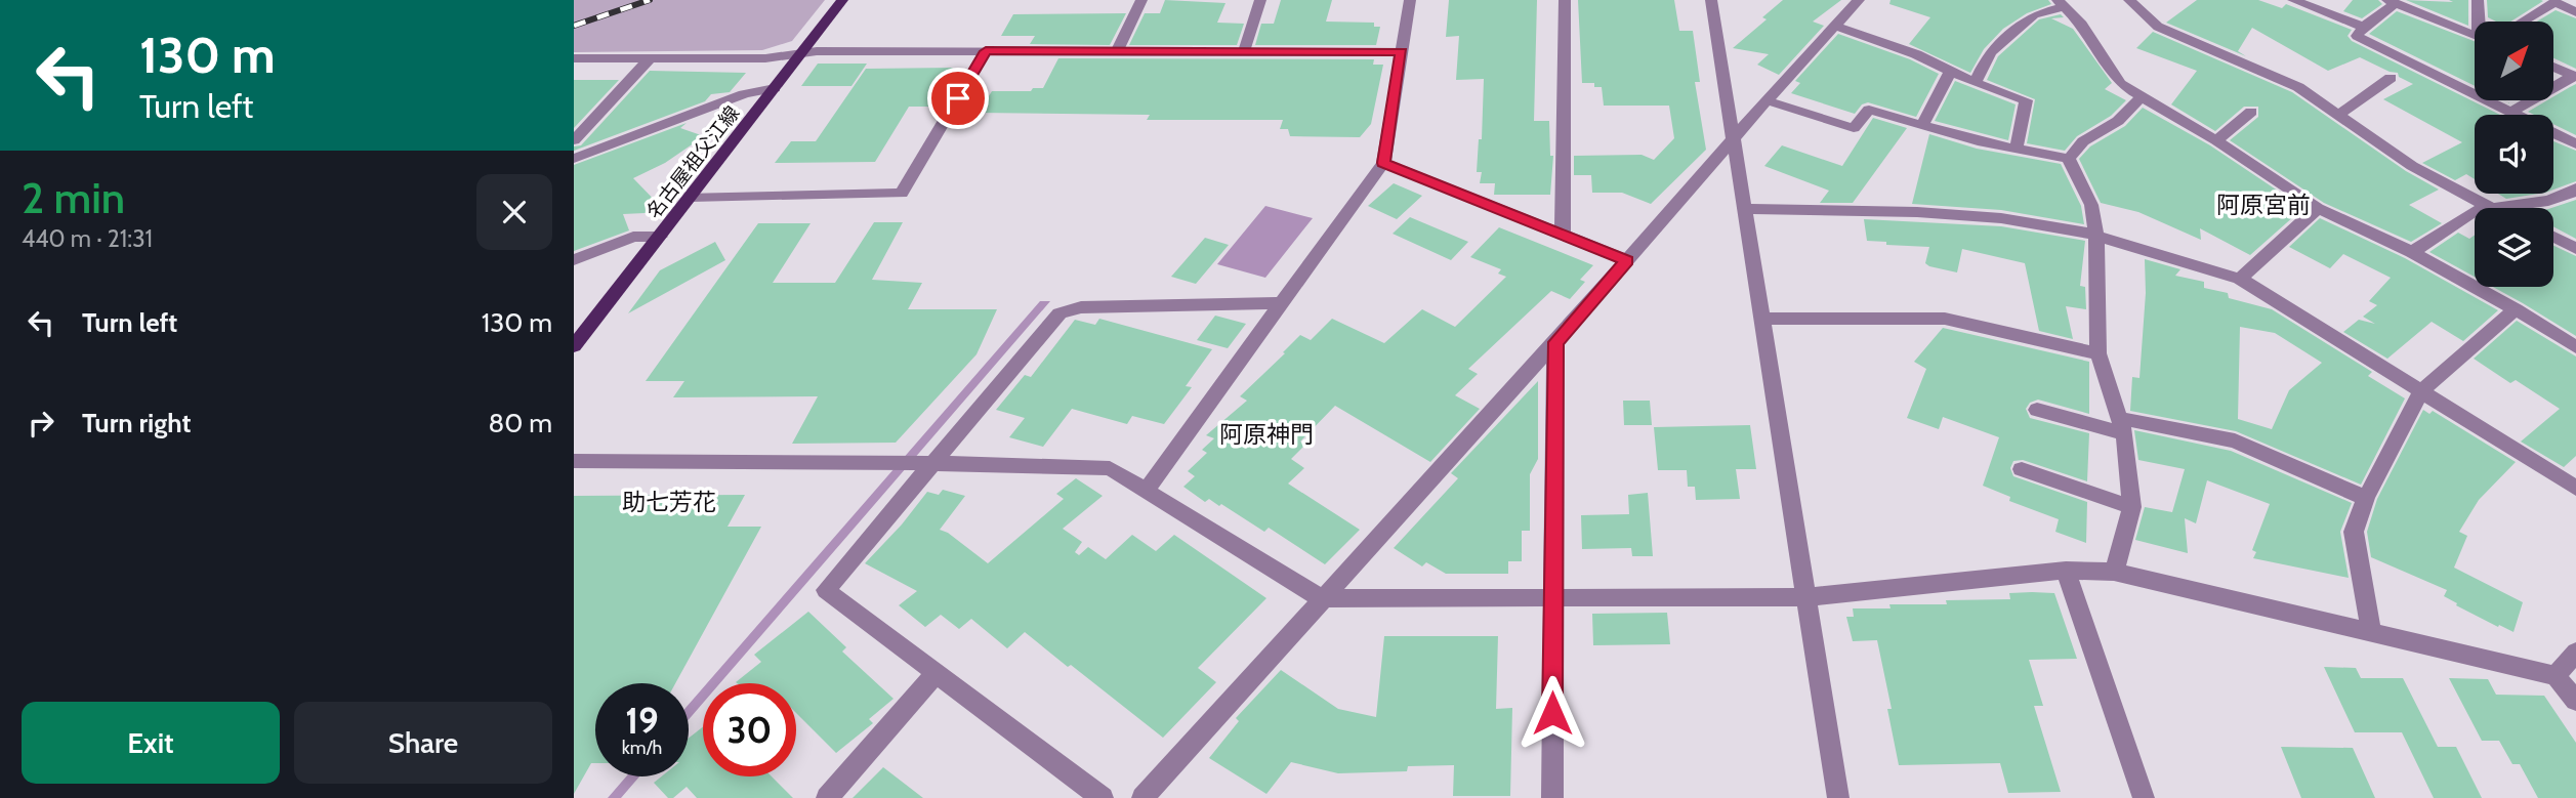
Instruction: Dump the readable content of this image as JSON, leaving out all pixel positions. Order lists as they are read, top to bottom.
{
  "streets": {
    "main road": ["名古屋祖父江線"]
  },
  "districts": ["阿原宮前", "阿原神門", "助七芳花"],
  "north": "top right",
  "page": {
    "turn": ["130 m", "Turn left"],
    "heading": ["2 min", "440 m · 21:31"],
    "list": [
      {
        "name": "Turn left",
        "value": "130 m"
      },
      {
        "name": "Turn right",
        "value": "80 m"
      }
    ],
    "speed": "19 km/h",
    "limit": "30",
    "buttons": ["Exit", "Share"]
  }
}
